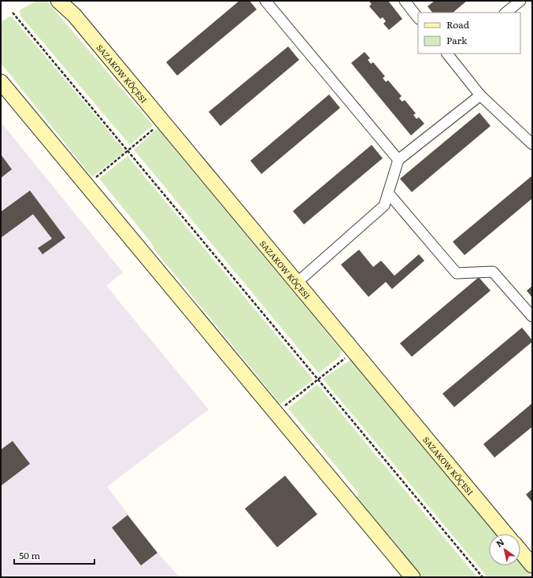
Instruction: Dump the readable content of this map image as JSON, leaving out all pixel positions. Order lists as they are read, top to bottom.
{
  "streets": {
    "main road": ["SAZAKOW KÖÇESI"]
  },
  "legend": ["Road", "Park"],
  "scale_bar": "50 m",
  "north": "top left"
}
